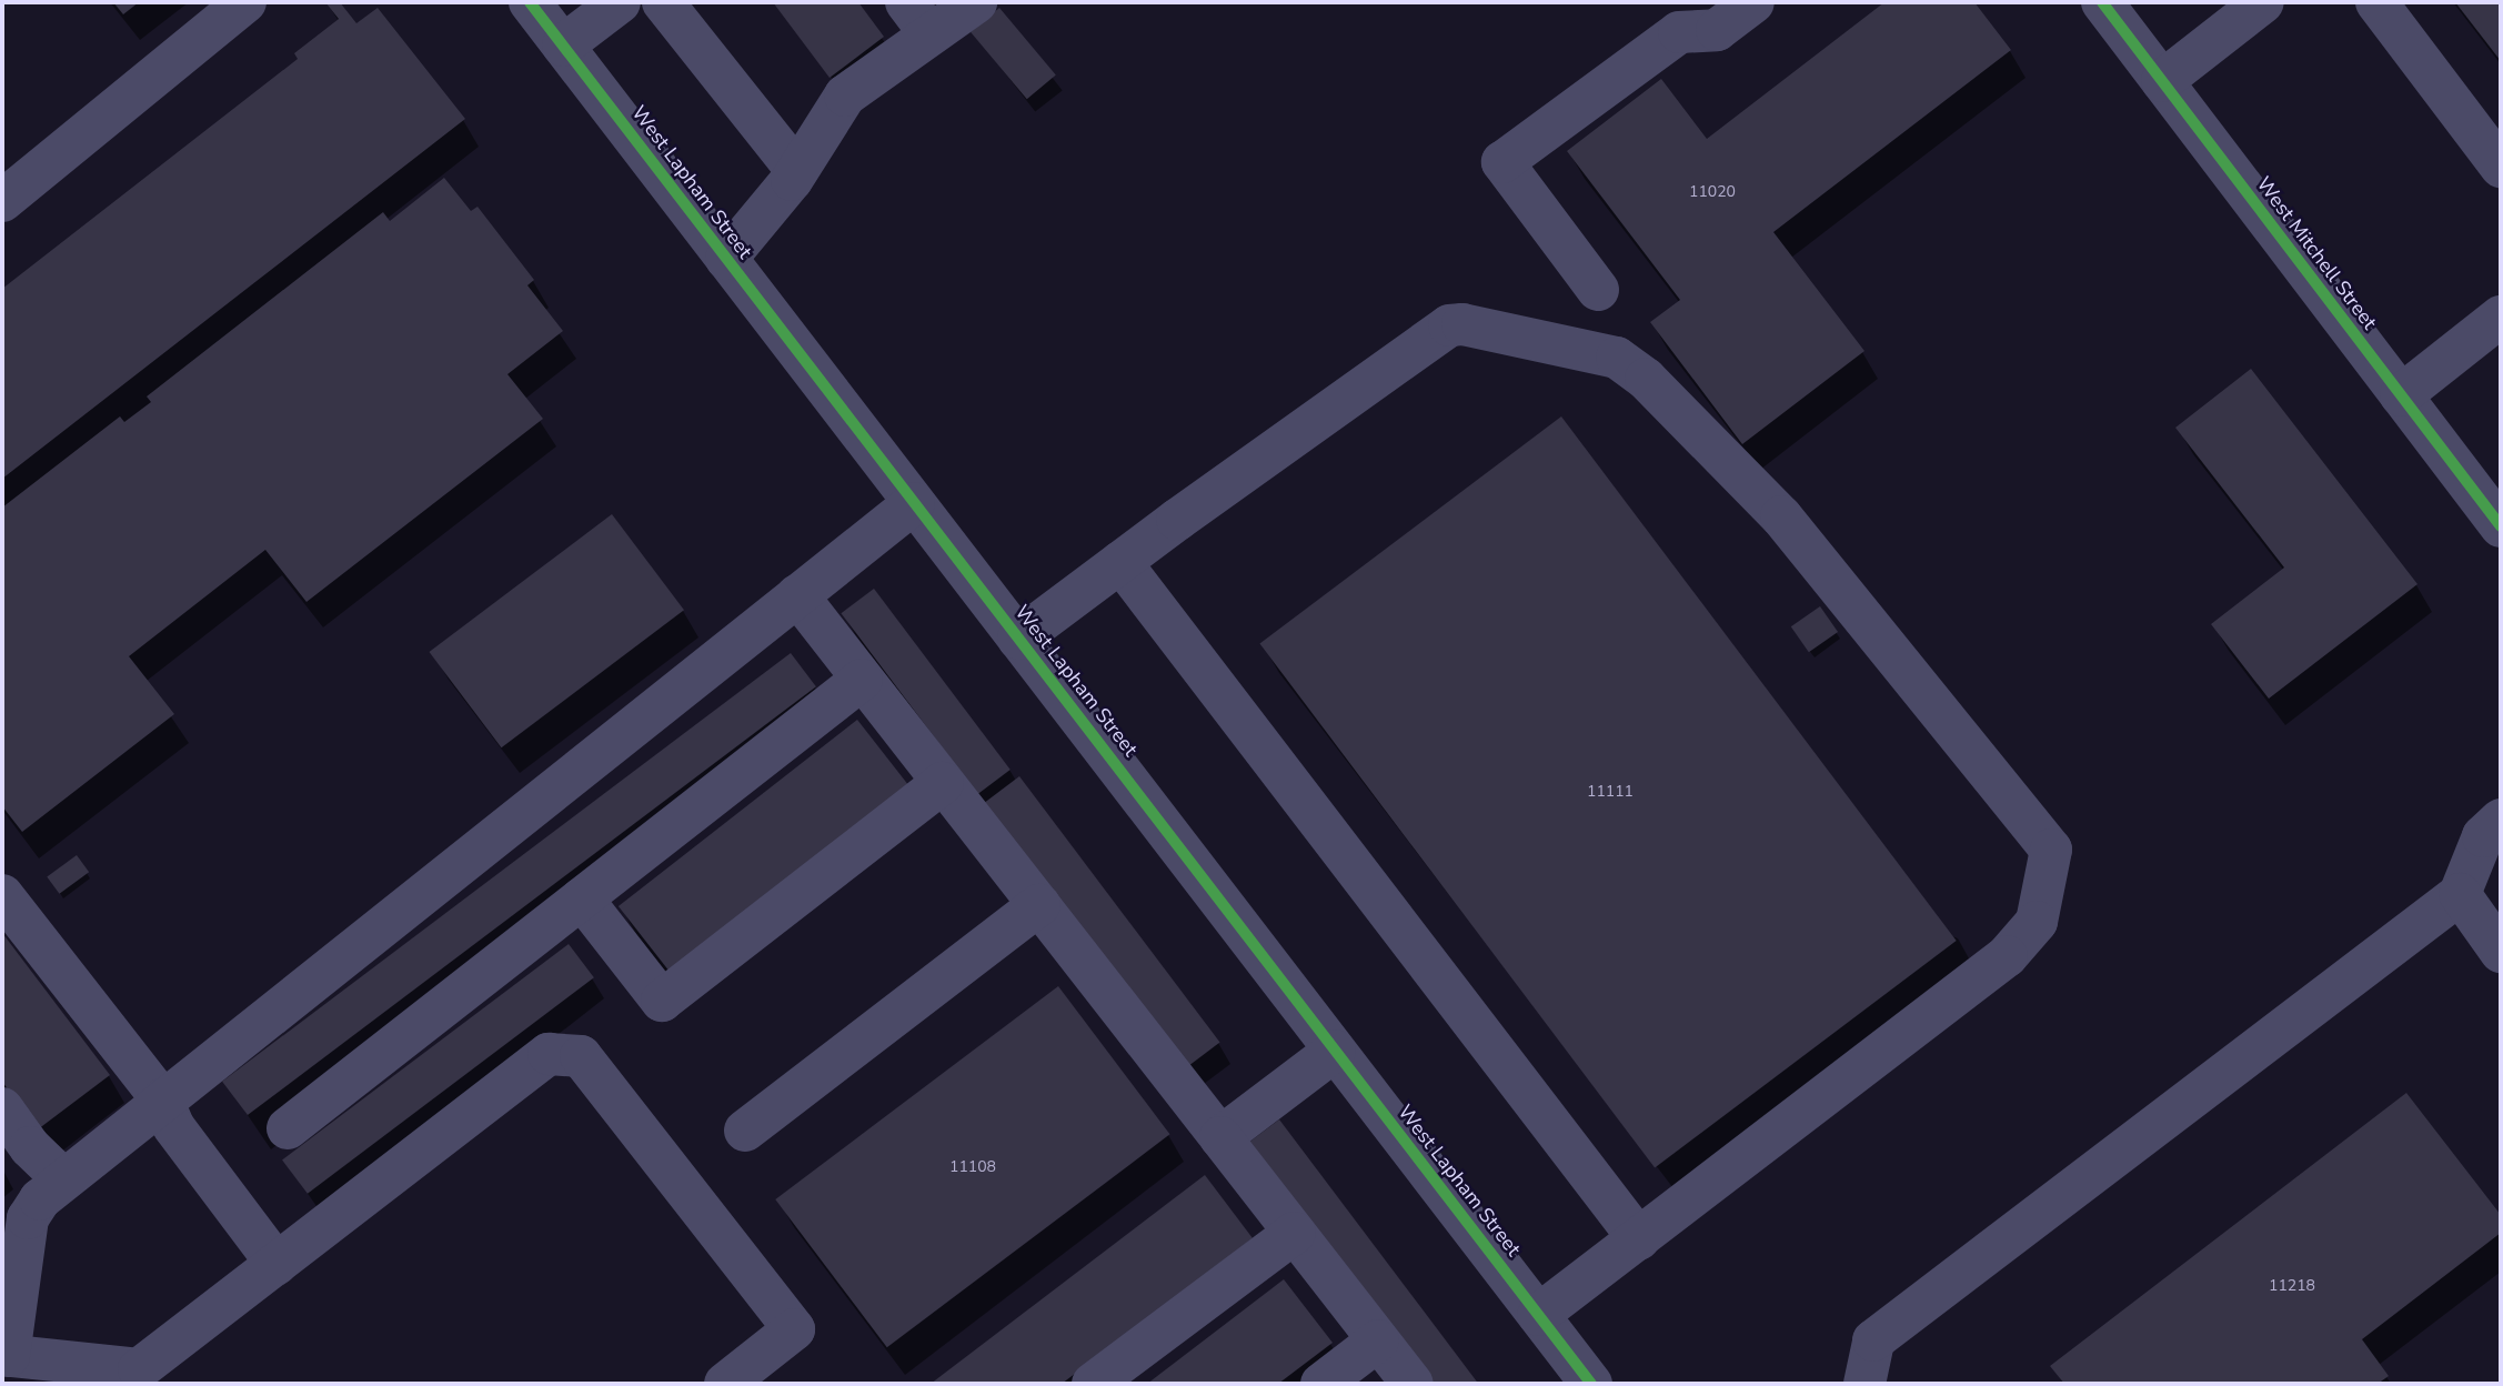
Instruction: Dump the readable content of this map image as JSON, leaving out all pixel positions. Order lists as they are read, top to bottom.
{
  "streets": {
    "street": ["West Lapham Street", "West Mitchell Street"]
  },
  "house_numbers": [
    "11020",
    "11111",
    "11108",
    "11218"
  ]
}
